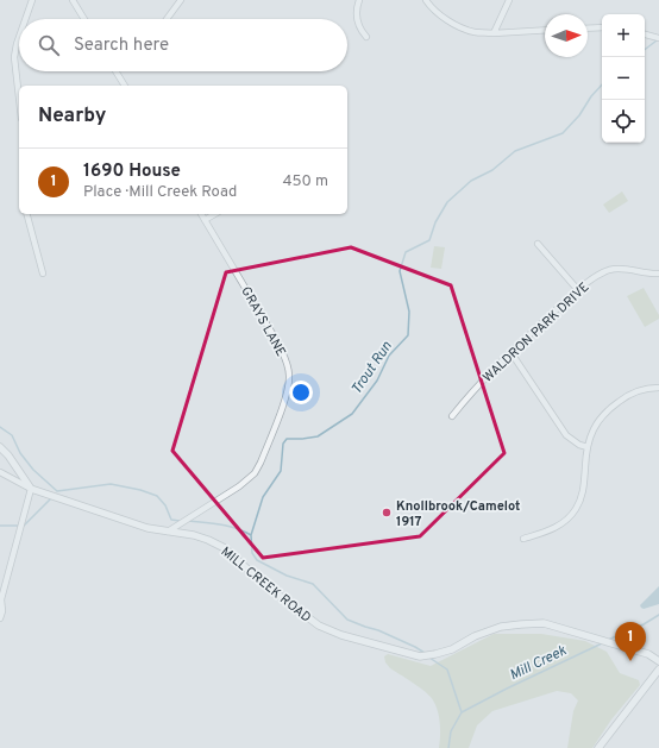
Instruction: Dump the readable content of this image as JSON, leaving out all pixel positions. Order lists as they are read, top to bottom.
{
  "streets": {
    "street": ["GRAYS LANE", "WALDRON PARK DRIVE", "MILL CREEK ROAD"]
  },
  "crossings": [
    ["GRAYS LANE", "MILL CREEK ROAD"]
  ],
  "water": ["Trout Run", "Mill Creek"],
  "places": ["Knollbrook/Camelot 1917"],
  "north": "right",
  "page": {
    "map_buttons": ["+", "−"],
    "search": "Search here",
    "heading": "Nearby",
    "list": [
      {
        "mark": "1",
        "name": "1690 House",
        "note": "Place · Mill Creek Road",
        "value": "450 m"
      }
    ],
    "pins": "1"
  }
}
